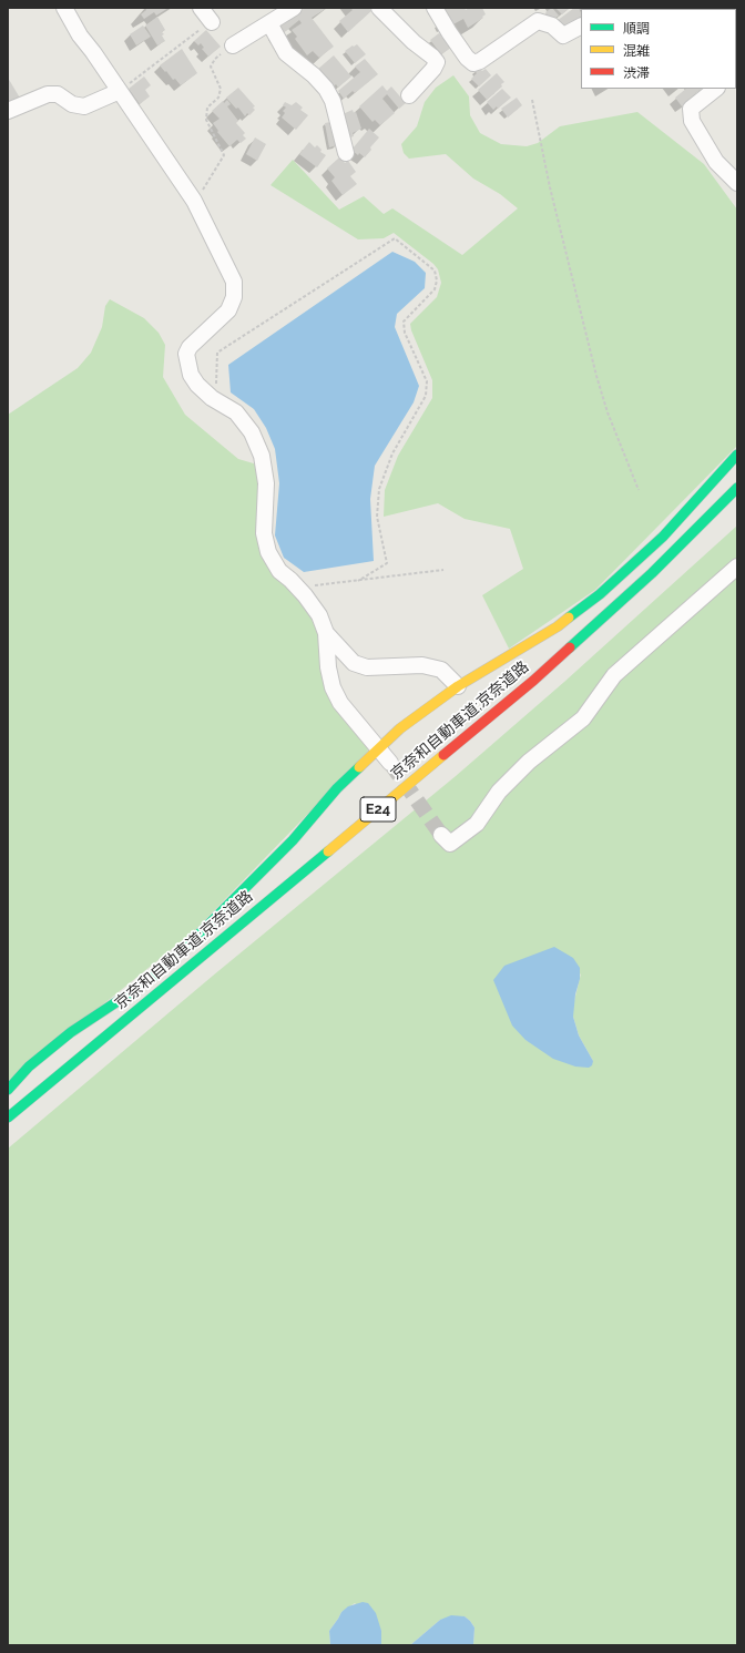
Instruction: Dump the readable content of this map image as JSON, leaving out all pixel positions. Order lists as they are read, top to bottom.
{
  "streets": {
    "main road": ["京奈和自動車道;京奈道路", "E24"]
  },
  "legend": ["順調", "混雑", "渋滞"]
}
